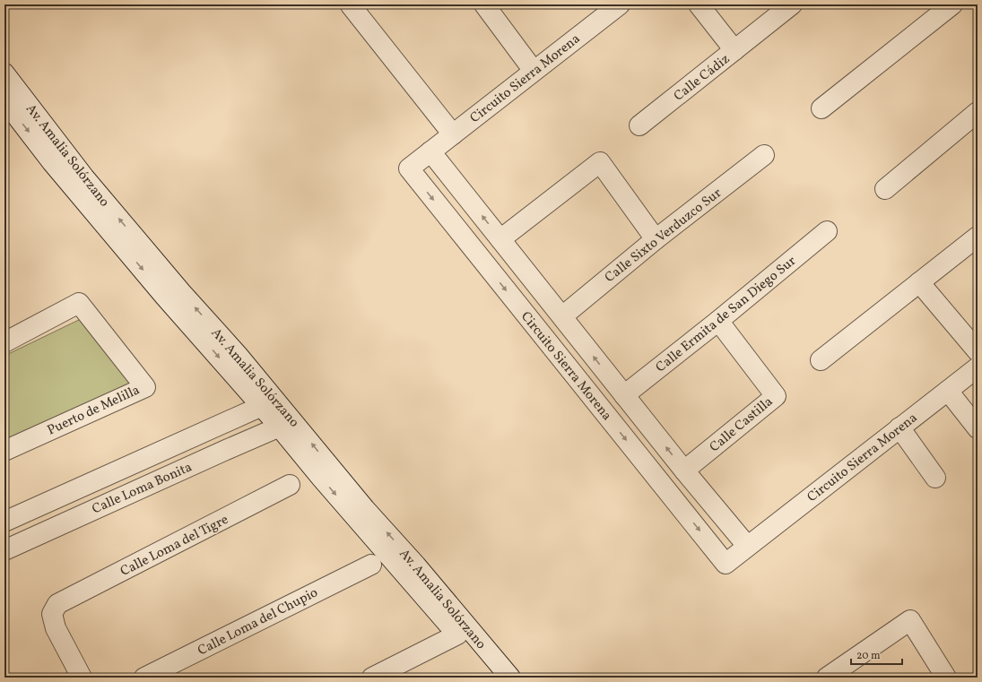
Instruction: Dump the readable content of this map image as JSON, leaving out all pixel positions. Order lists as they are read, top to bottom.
{
  "streets": {
    "street": [
      "Calle Cádiz",
      "Circuito Sierra Morena",
      "Av. Amalia Solórzano",
      "Calle Sixto Verduzco Sur",
      "Calle Ermita de San Diego Sur",
      "Puerto de Melilla",
      "Calle Castilla",
      "Calle Loma Bonita",
      "Calle Loma del Tigre",
      "Calle Loma del Chupio"
    ]
  },
  "crossings": [
    ["Circuito Sierra Morena", "Calle Sixto Verduzco Sur"],
    ["Circuito Sierra Morena", "Calle Ermita de San Diego Sur"],
    ["Circuito Sierra Morena", "Calle Castilla"],
    ["Av. Amalia Solórzano", "Calle Loma Bonita"],
    ["Calle Ermita de San Diego Sur", "Calle Castilla"]
  ],
  "scale_bar": "20 m"
}
